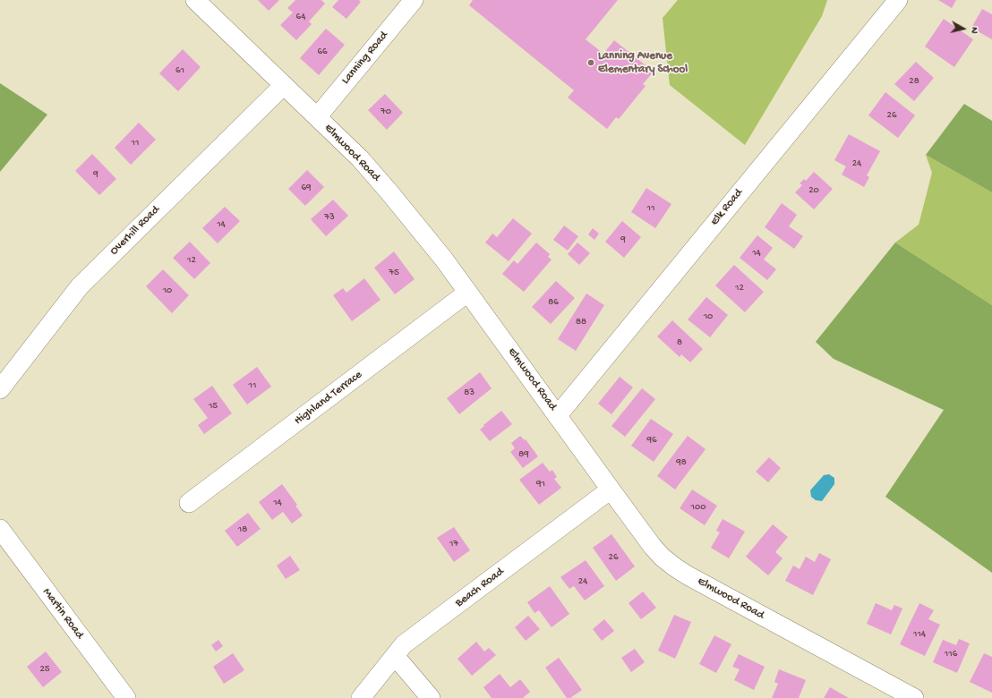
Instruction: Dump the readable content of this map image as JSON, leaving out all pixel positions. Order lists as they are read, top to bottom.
{
  "streets": {
    "street": [
      "Lanning Road",
      "Elmwood Road",
      "Elk Road",
      "Overhill Road",
      "Highland Terrace",
      "Beach Road",
      "Martin Road"
    ]
  },
  "crossings": [
    ["Lanning Road", "Elmwood Road"],
    ["Elmwood Road", "Elk Road"],
    ["Elmwood Road", "Overhill Road"],
    ["Elmwood Road", "Highland Terrace"],
    ["Elmwood Road", "Beach Road"]
  ],
  "places": ["Lanning Avenue Elementary School"],
  "house_numbers": [
    "64",
    "66",
    "61",
    "28",
    "70",
    "26",
    "11",
    "24",
    "9",
    "69",
    "20",
    "11",
    "73",
    "14",
    "9",
    "14",
    "12",
    "75",
    "12",
    "10",
    "86",
    "10",
    "88",
    "8",
    "11",
    "83",
    "15",
    "96",
    "89",
    "98",
    "91",
    "14",
    "100",
    "18",
    "17",
    "26",
    "24",
    "114",
    "116",
    "25"
  ],
  "north": "right"
}
